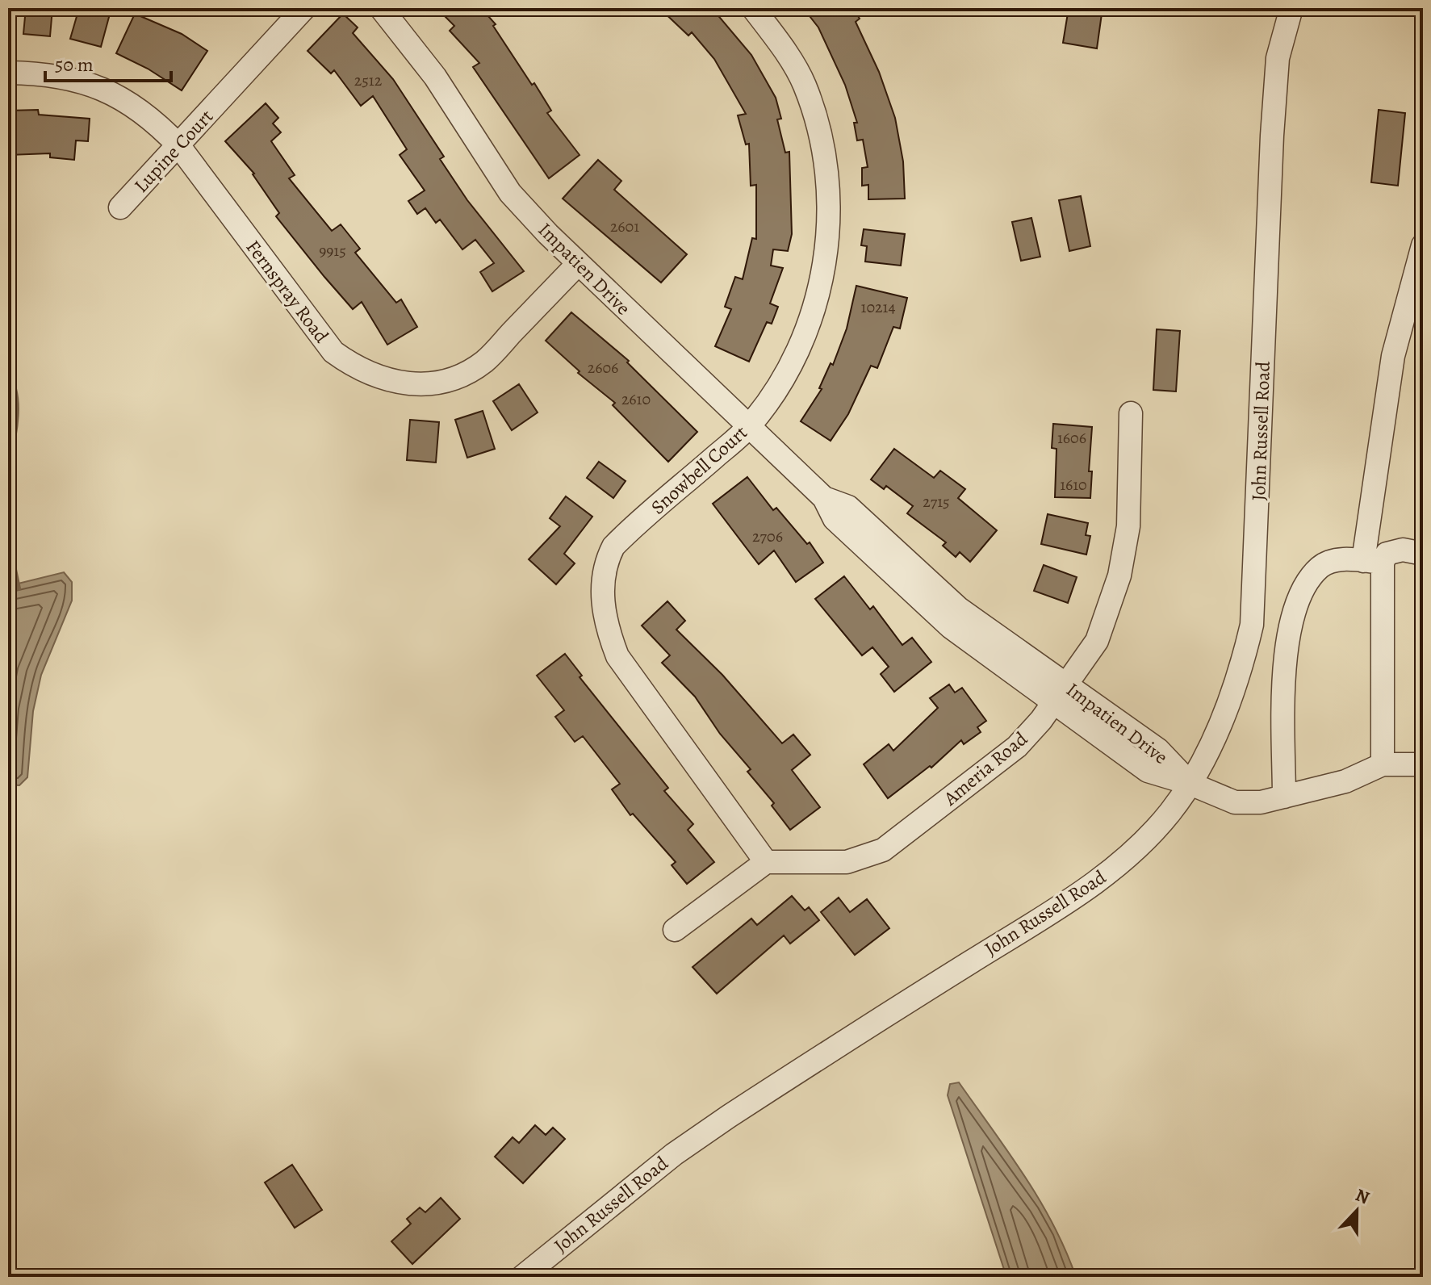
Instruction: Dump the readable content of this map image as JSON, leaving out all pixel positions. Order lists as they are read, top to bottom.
{
  "streets": {
    "street": [
      "Lupine Court",
      "Impatien Drive",
      "Fernspray Road",
      "John Russell Road",
      "Snowbell Court",
      "Ameria Road"
    ]
  },
  "crossings": [
    ["Lupine Court", "Fernspray Road"],
    ["Impatien Drive", "Fernspray Road"],
    ["Impatien Drive", "John Russell Road"],
    ["Impatien Drive", "Snowbell Court"],
    ["Impatien Drive", "Ameria Road"],
    ["Snowbell Court", "Ameria Road"]
  ],
  "house_numbers": [
    "2512",
    "2601",
    "9915",
    "10214",
    "2606",
    "2610",
    "1606",
    "1610",
    "2715",
    "2706"
  ],
  "scale_bar": "50 m",
  "north": "top"
}
